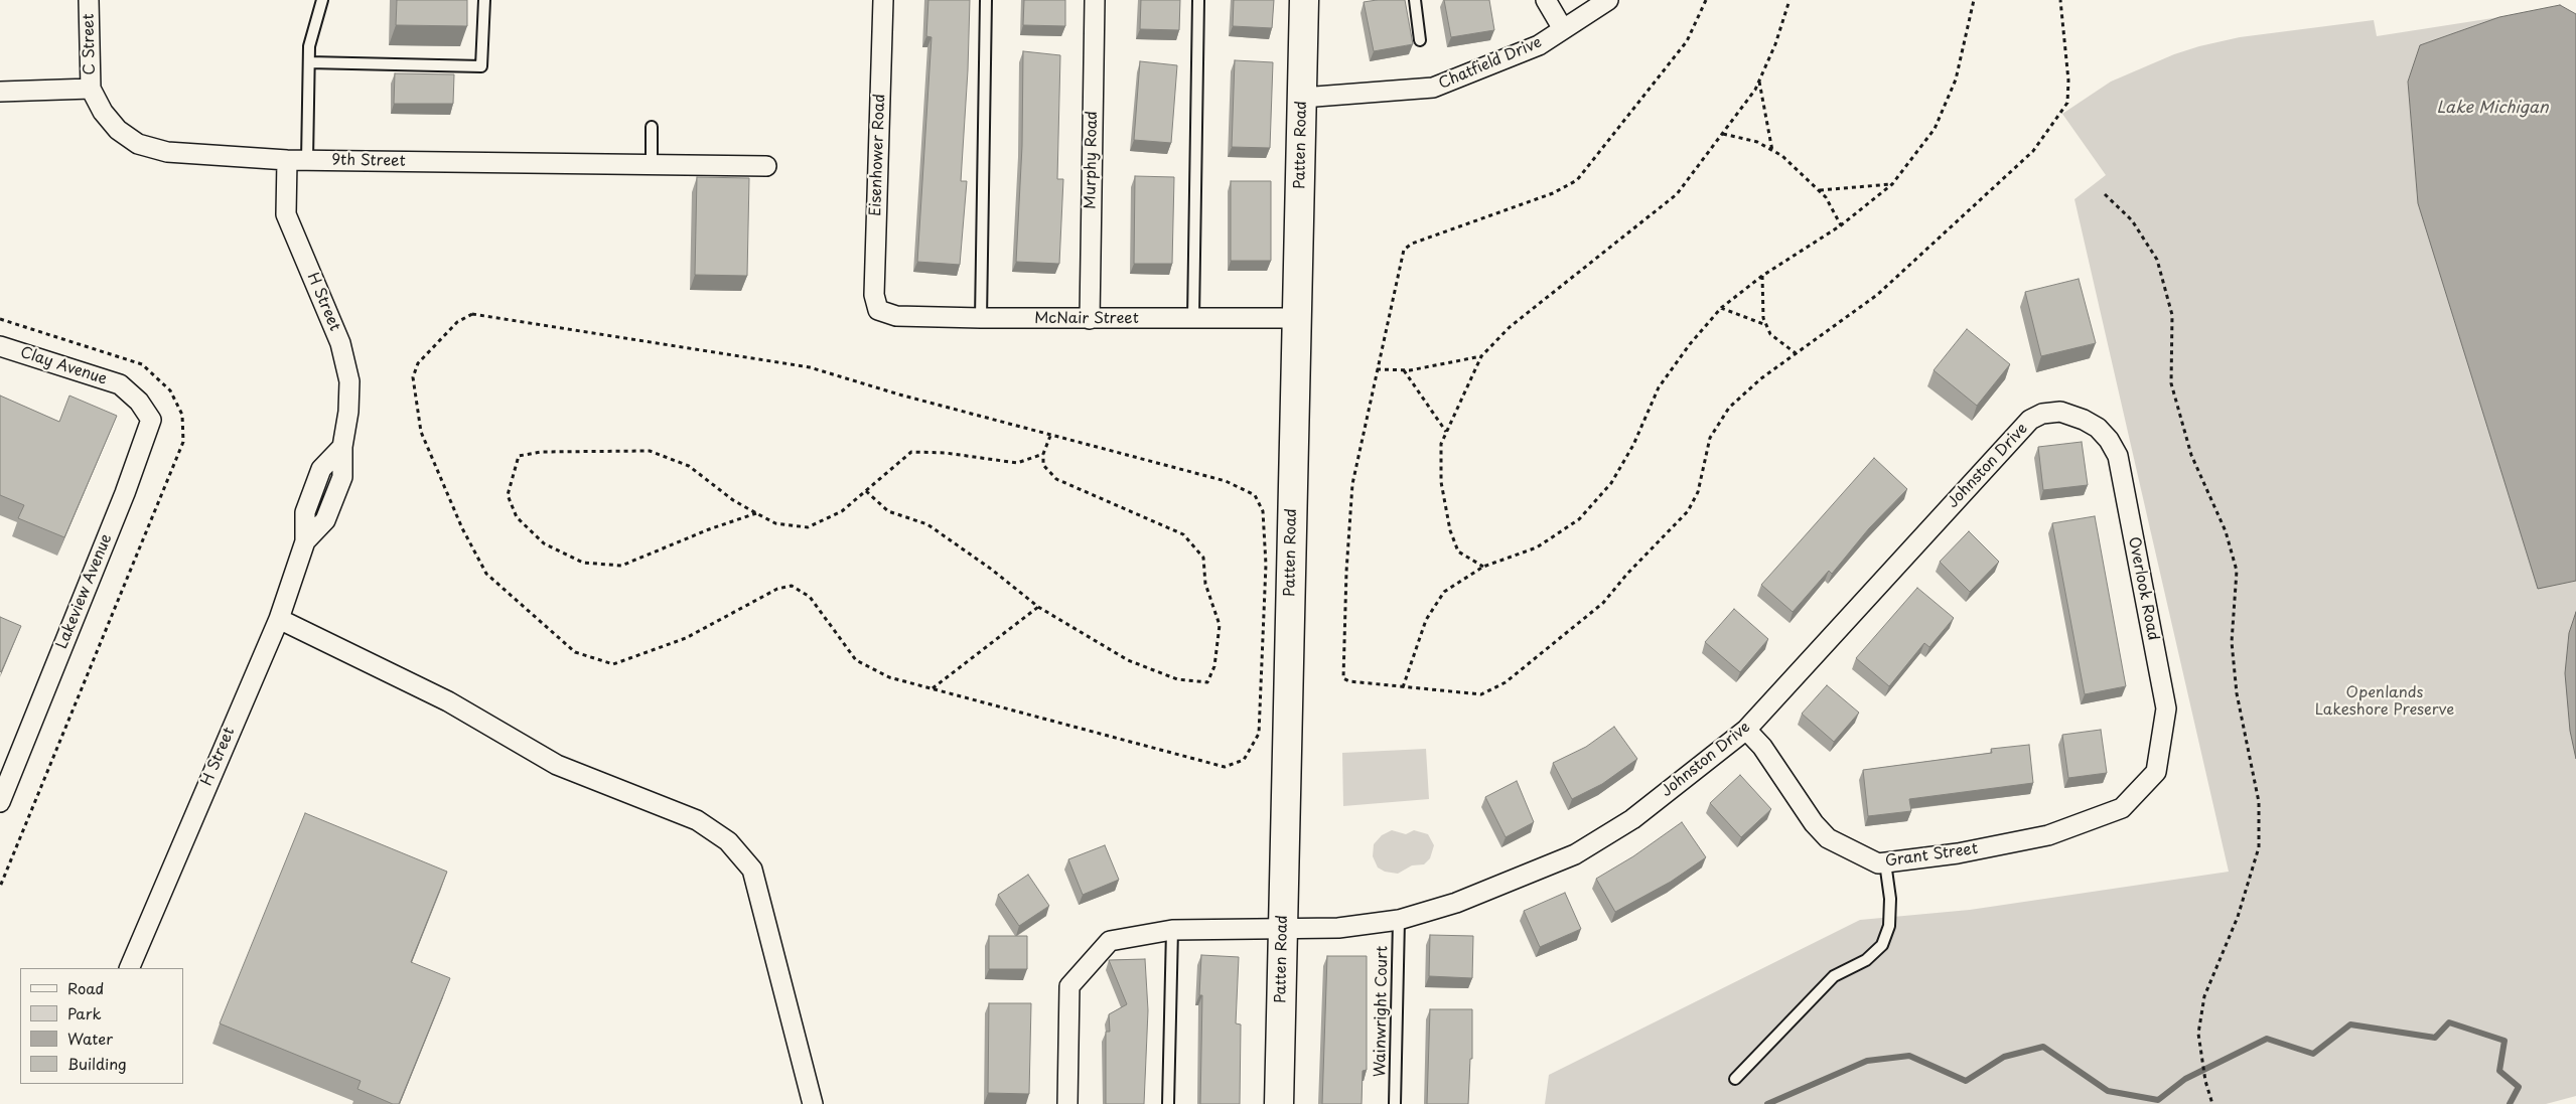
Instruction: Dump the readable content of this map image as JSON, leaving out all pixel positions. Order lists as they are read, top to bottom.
{
  "streets": {
    "street": [
      "C Street",
      "Chatfield Drive",
      "Patten Road",
      "Eisenhower Road",
      "Murphy Road",
      "9th Street",
      "H Street",
      "McNair Street",
      "Clay Avenue",
      "Johnston Drive",
      "Overlook Road",
      "Lakeview Avenue",
      "Grant Street"
    ],
    "lane": ["Wainwright Court"]
  },
  "crossings": [
    ["C Street", "9th Street"],
    ["Chatfield Drive", "Patten Road"],
    ["Patten Road", "McNair Street"],
    ["Patten Road", "Johnston Drive"],
    ["Eisenhower Road", "McNair Street"],
    ["Murphy Road", "McNair Street"],
    ["9th Street", "H Street"],
    ["Clay Avenue", "Lakeview Avenue"],
    ["Johnston Drive", "Overlook Road"],
    ["Johnston Drive", "Grant Street"],
    ["Johnston Drive", "Wainwright Court"],
    ["Overlook Road", "Grant Street"]
  ],
  "water": ["Lake Michigan"],
  "parks": ["Openlands Lakeshore Preserve"],
  "legend": [
    "Road",
    "Park",
    "Water",
    "Building"
  ]
}
